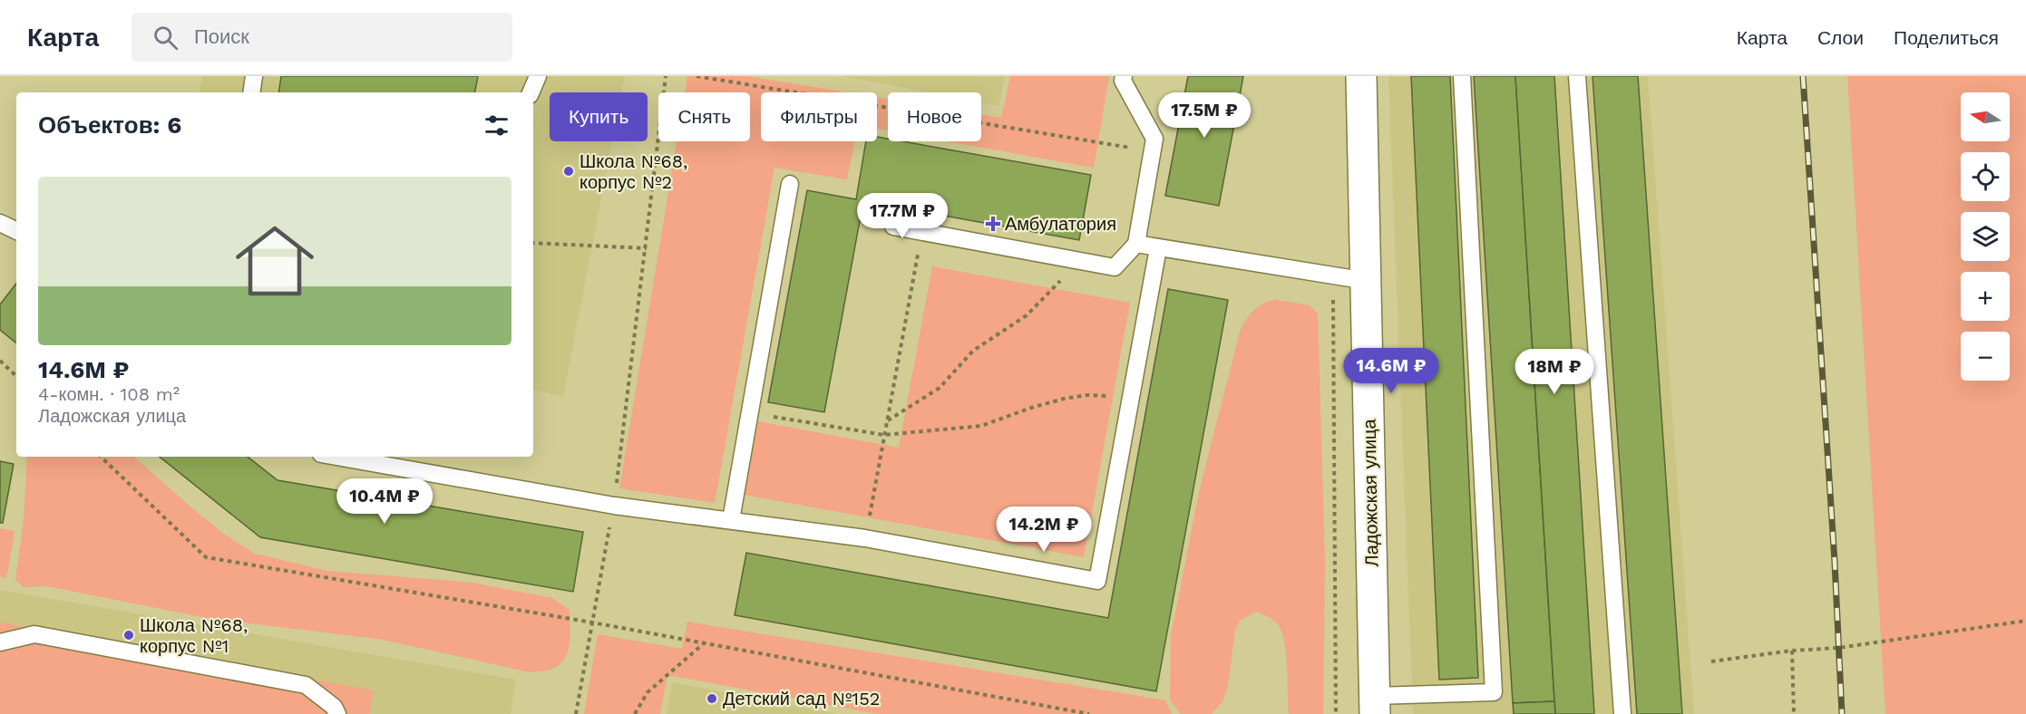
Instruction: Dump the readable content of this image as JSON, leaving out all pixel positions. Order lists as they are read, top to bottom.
{
  "streets": {
    "street": ["Ладожская улица"]
  },
  "places": {
    "other": ["Школа №68, корпус №2", "Школа №68, корпус №1", "Детский сад №152"],
    "health": ["Амбулатория"]
  },
  "north": "left",
  "page": {
    "header": "Карта",
    "search": "Поиск",
    "nav": ["Карта", "Слои", "Поделиться"],
    "map_buttons": ["+", "−"],
    "price": [
      "17.5M ₽",
      "17.7M ₽",
      "14.6M ₽",
      "18M ₽",
      "10.4M ₽",
      "14.2M ₽"
    ],
    "chip": [
      "Купить",
      "Снять",
      "Фильтры",
      "Новое"
    ],
    "heading": "Объектов: 6",
    "list": [
      {
        "name": "14.6M ₽",
        "note": "4-комн. · 108 m² · Ладожская улица"
      }
    ]
  }
}
